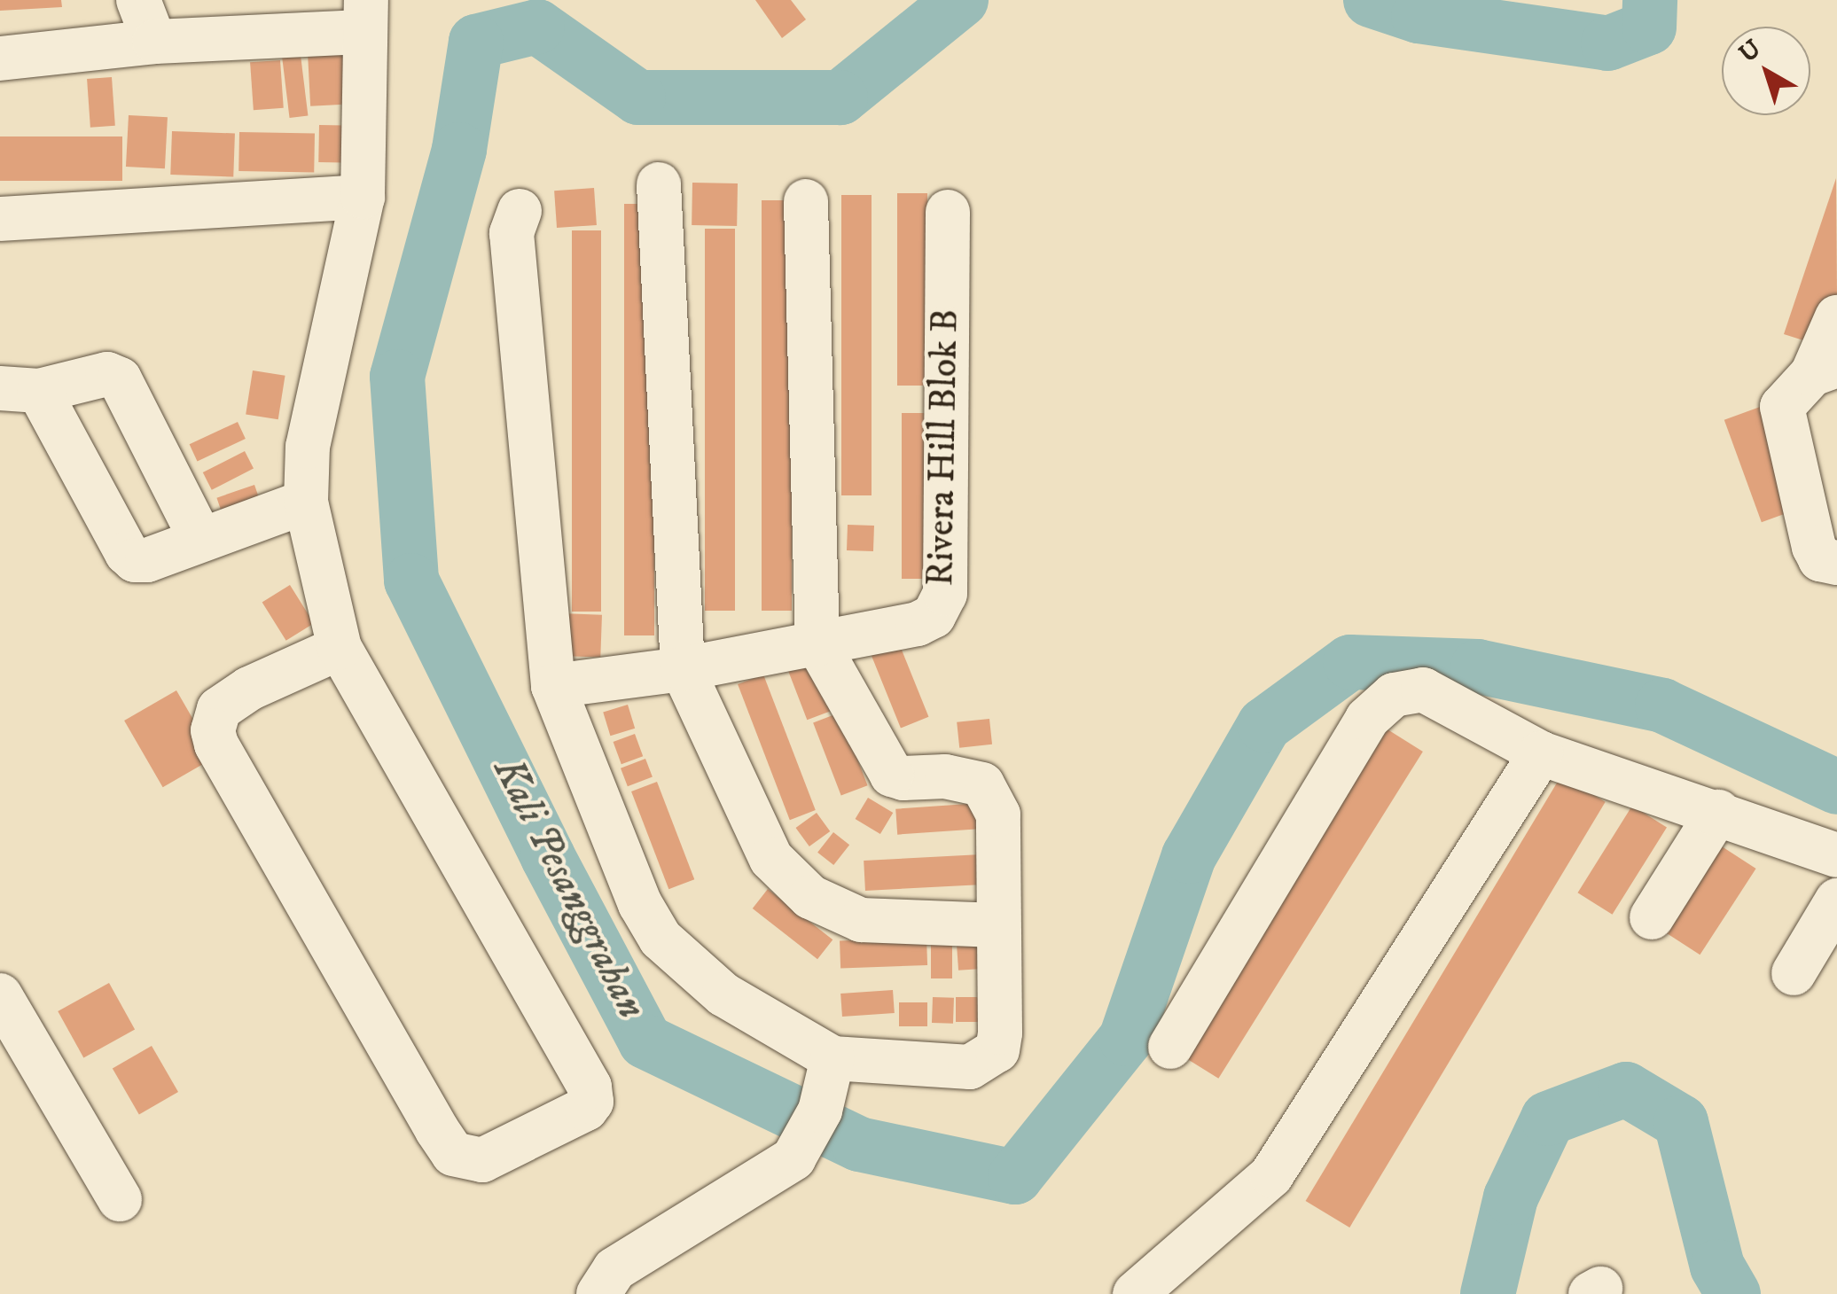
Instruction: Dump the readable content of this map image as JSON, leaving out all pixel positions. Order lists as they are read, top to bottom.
{
  "streets": {
    "street": ["Rivera Hill Blok B"]
  },
  "water": ["Kali Pesanggrahan"],
  "north": "top left"
}
